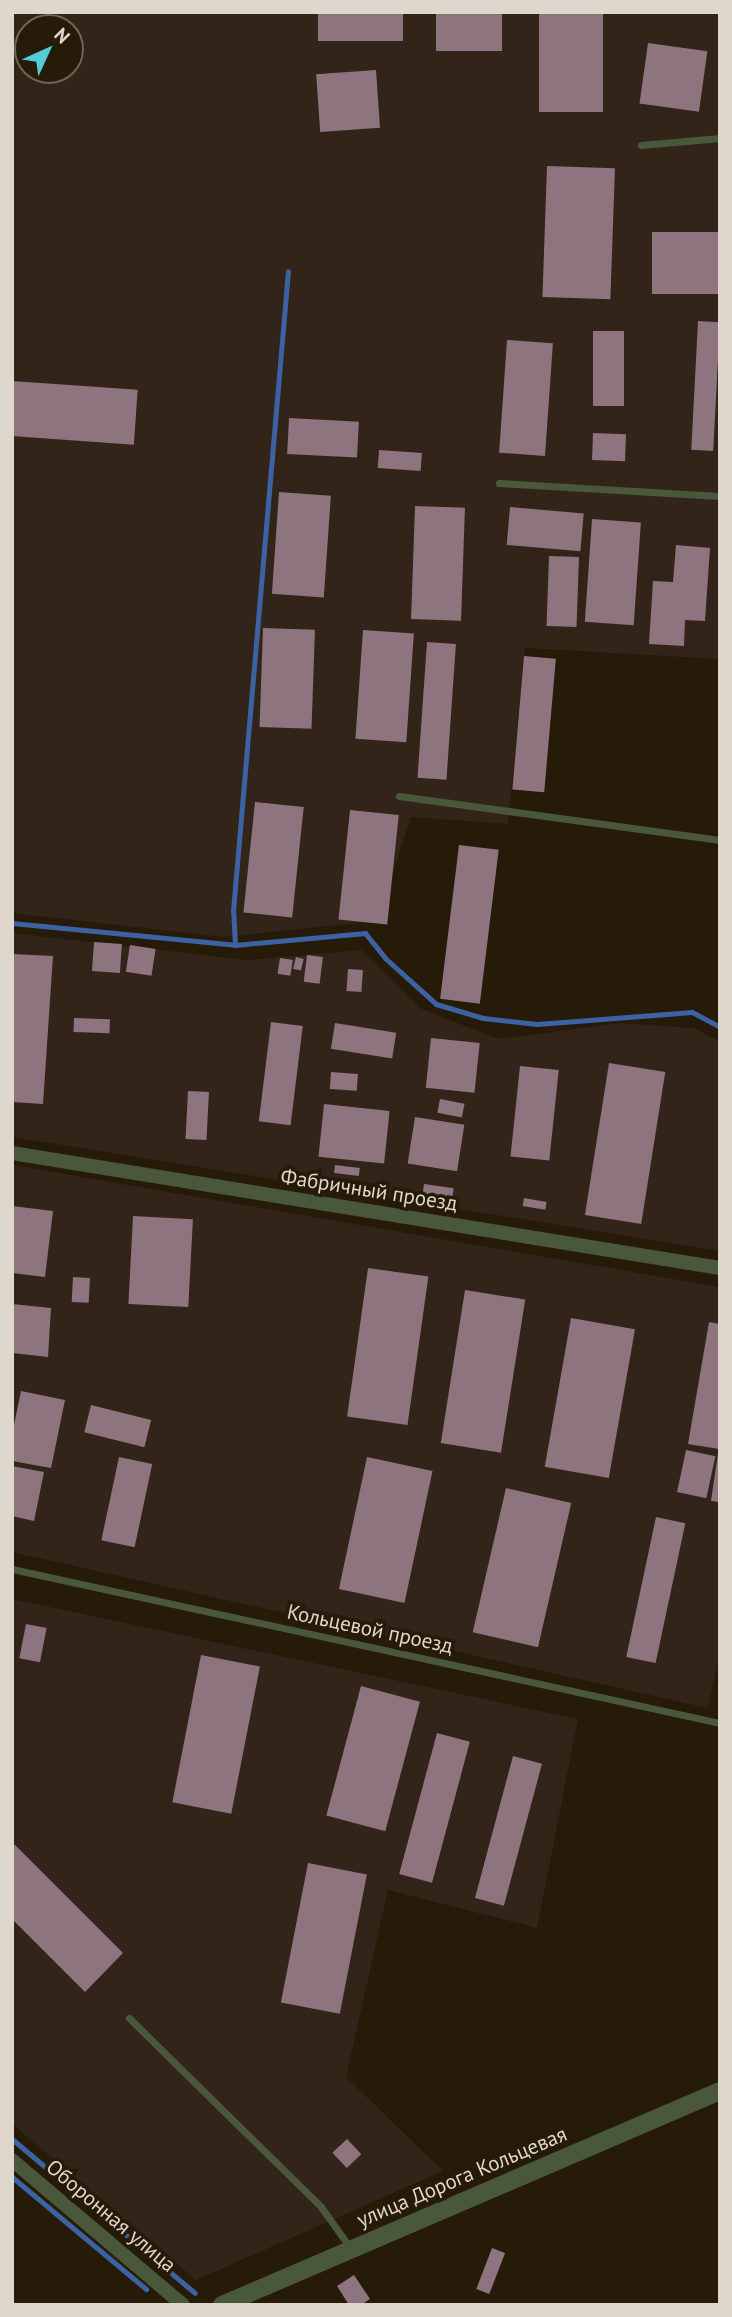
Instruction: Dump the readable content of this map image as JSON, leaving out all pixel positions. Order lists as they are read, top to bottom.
{
  "streets": {
    "street": ["Фабричный проезд", "улица Дорога Кольцевая", "Оборонная улица"],
    "lane": ["Кольцевой проезд"]
  },
  "north": "top right"
}
